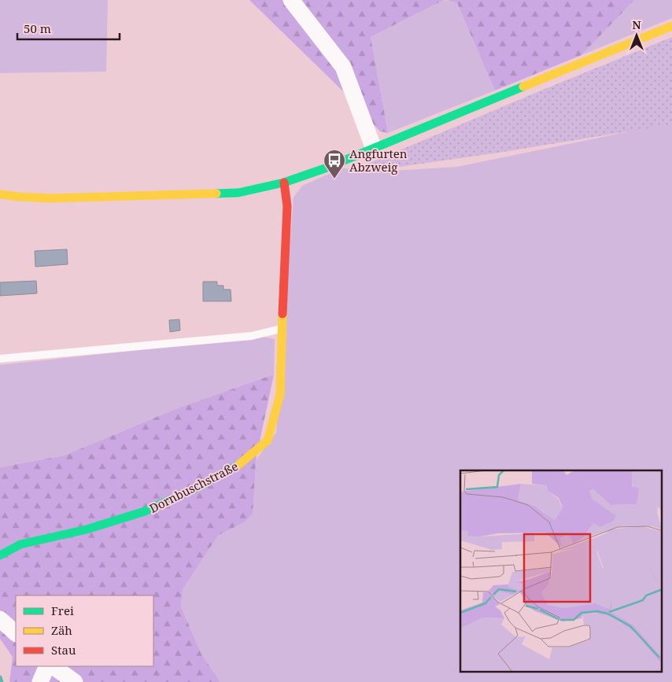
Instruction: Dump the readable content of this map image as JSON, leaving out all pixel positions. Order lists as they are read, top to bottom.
{
  "streets": {
    "main road": ["Dornbuschstraße"]
  },
  "places": {
    "bus stop": ["Angfurten Abzweig"]
  },
  "legend": ["Frei", "Zäh", "Stau"],
  "scale_bar": "50 m",
  "north": "top"
}
